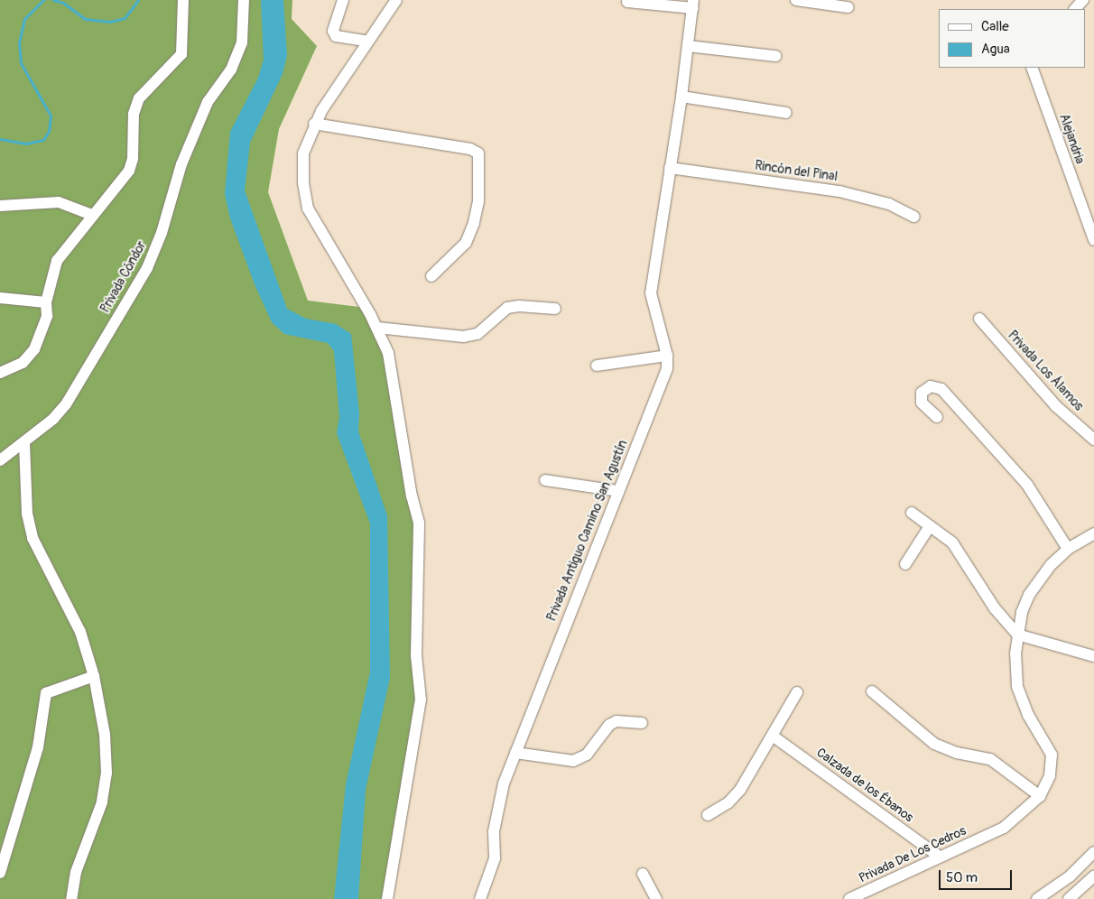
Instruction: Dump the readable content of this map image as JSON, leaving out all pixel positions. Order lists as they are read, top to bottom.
{
  "streets": {
    "street": [
      "Alejandria",
      "Rincón del Pinal",
      "Privada Cóndor",
      "Privada Los Álamos",
      "Privada Antiguo Camino San Agustín",
      "Calzada de los Ébanos",
      "Privada De Los Cedros"
    ]
  },
  "crossings": [
    ["Rincón del Pinal", "Privada Antiguo Camino San Agustín"],
    ["Calzada de los Ébanos", "Privada De Los Cedros"]
  ],
  "legend": ["Calle", "Agua"],
  "scale_bar": "50 m"
}
